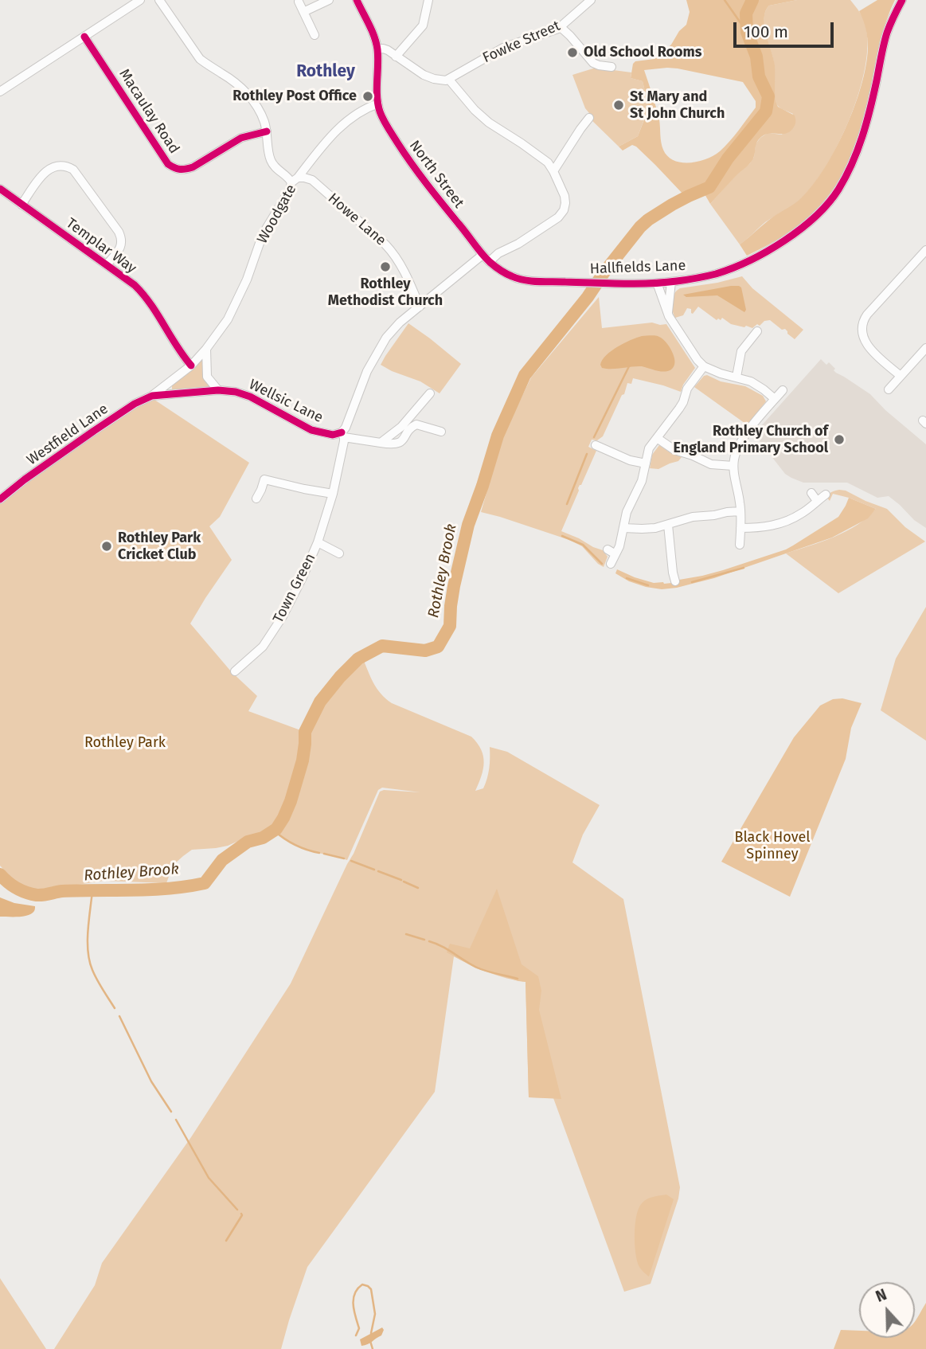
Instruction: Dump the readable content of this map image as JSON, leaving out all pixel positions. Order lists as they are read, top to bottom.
{
  "streets": {
    "street": [
      "Fowke Street",
      "Macaulay Road",
      "North Street",
      "Woodgate",
      "Howe Lane",
      "Templar Way",
      "Hallfields Lane",
      "Wellsic Lane",
      "Westfield Lane",
      "Town Green"
    ]
  },
  "crossings": [
    ["North Street", "Woodgate"],
    ["North Street", "Hallfields Lane"],
    ["North Street", "Town Green"],
    ["Woodgate", "Howe Lane"],
    ["Woodgate", "Templar Way"],
    ["Woodgate", "Wellsic Lane"],
    ["Woodgate", "Westfield Lane"],
    ["Howe Lane", "Town Green"],
    ["Hallfields Lane", "Town Green"],
    ["Wellsic Lane", "Westfield Lane"],
    ["Wellsic Lane", "Town Green"]
  ],
  "districts": ["Rothley"],
  "water": ["Rothley Brook"],
  "parks": ["Rothley Park", "Black Hovel Spinney"],
  "places": [
    "Old School Rooms",
    "Rothley Post Office",
    "St Mary and St John Church",
    "Rothley Methodist Church",
    "Rothley Church of England Primary School",
    "Rothley Park Cricket Club"
  ],
  "scale_bar": "100 m",
  "north": "top"
}
